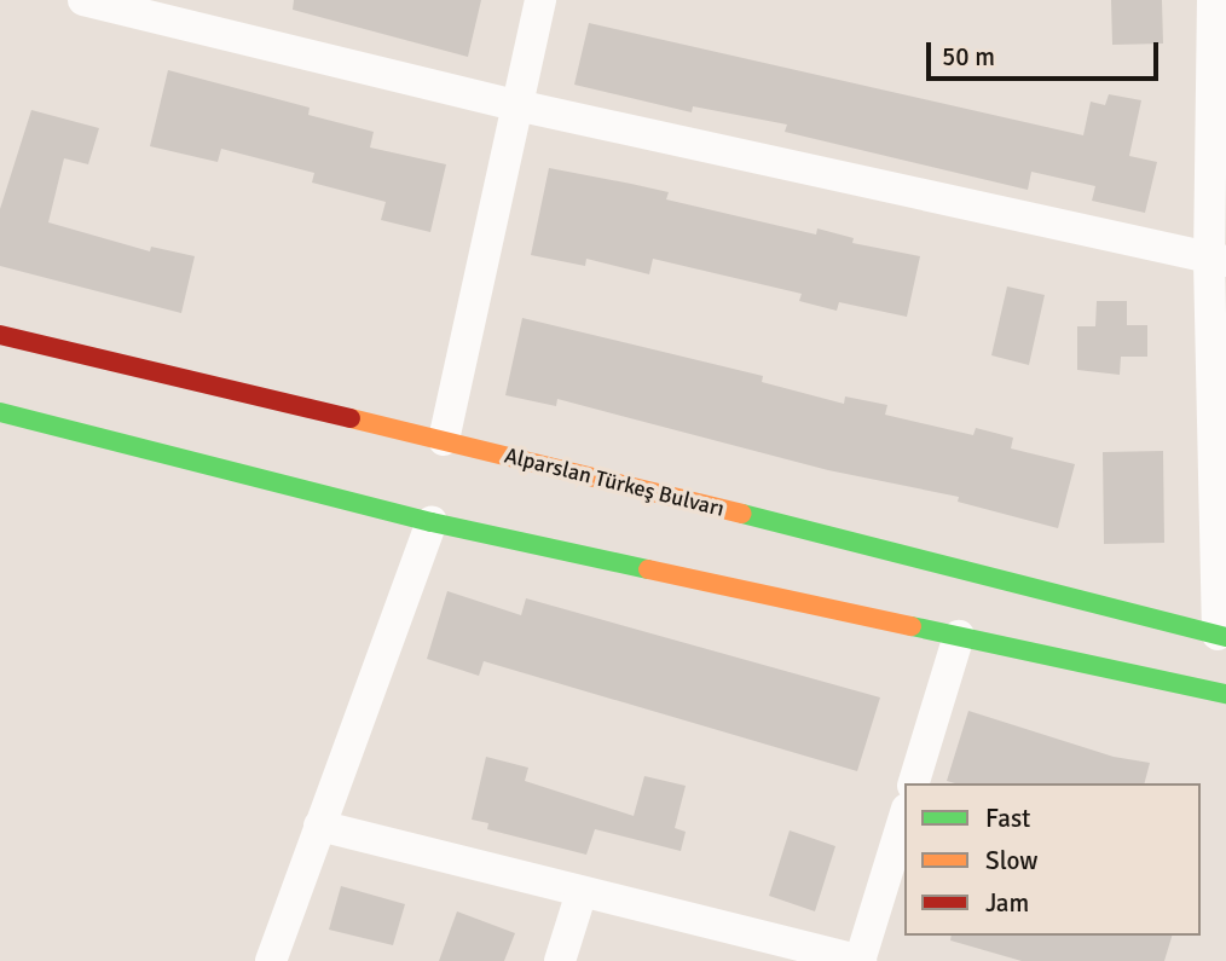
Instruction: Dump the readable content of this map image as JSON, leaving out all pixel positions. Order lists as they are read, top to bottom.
{
  "streets": {
    "main road": ["Alparslan Türkeş Bulvarı"]
  },
  "legend": ["Fast", "Slow", "Jam"],
  "scale_bar": "50 m"
}
